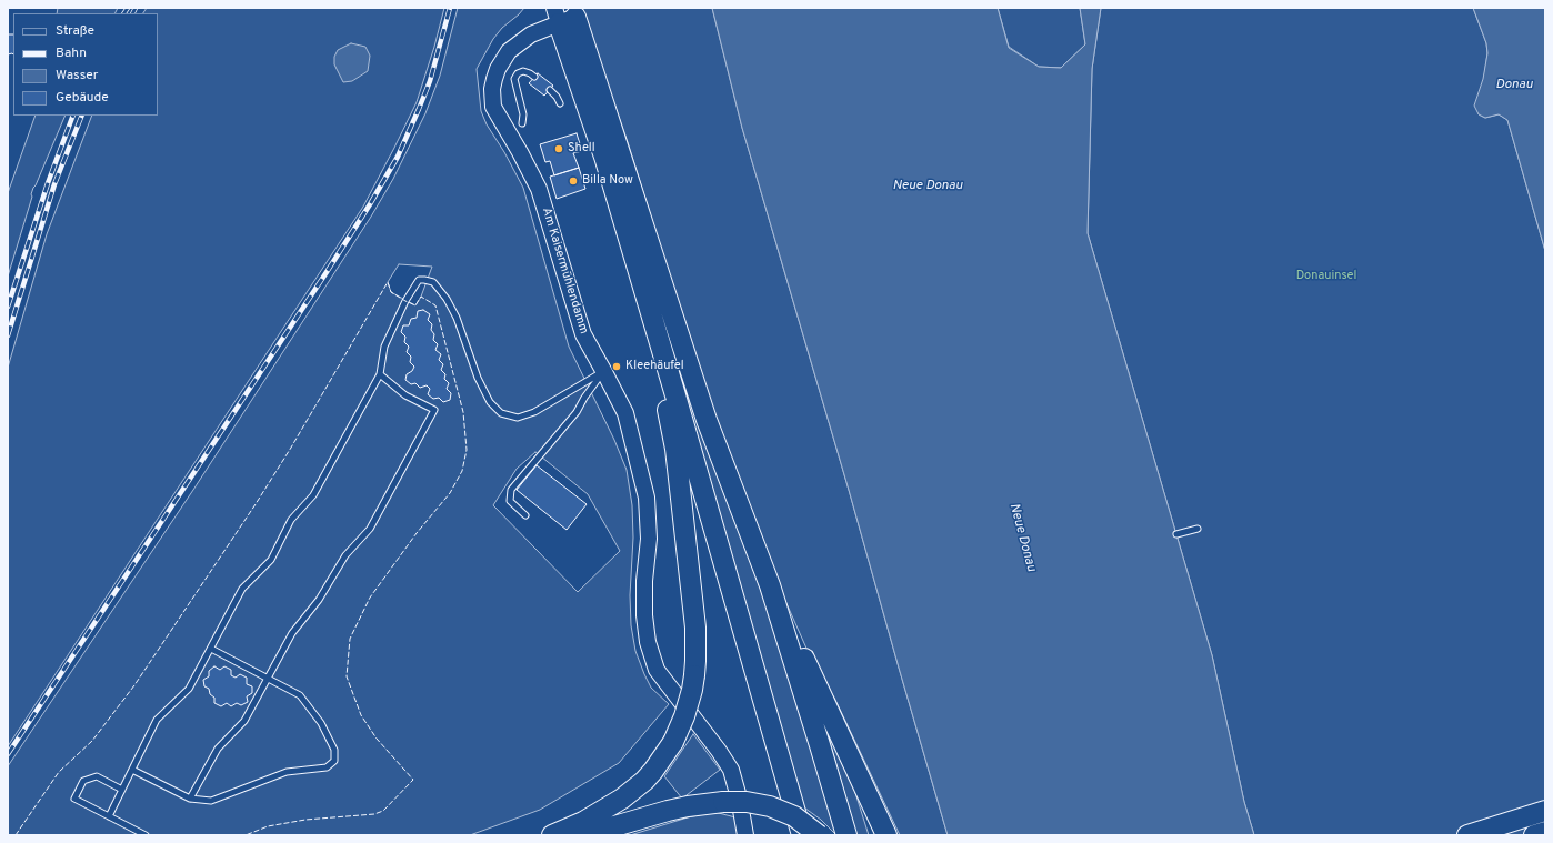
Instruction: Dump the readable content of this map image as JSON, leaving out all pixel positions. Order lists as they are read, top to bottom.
{
  "streets": {
    "street": ["Am Kaisermühlendamm"]
  },
  "water": ["Donau", "Neue Donau"],
  "parks": ["Donauinsel"],
  "places": ["Shell", "Billa Now", "Kleehäufel"],
  "legend": [
    "Straße",
    "Bahn",
    "Wasser",
    "Gebäude"
  ]
}
